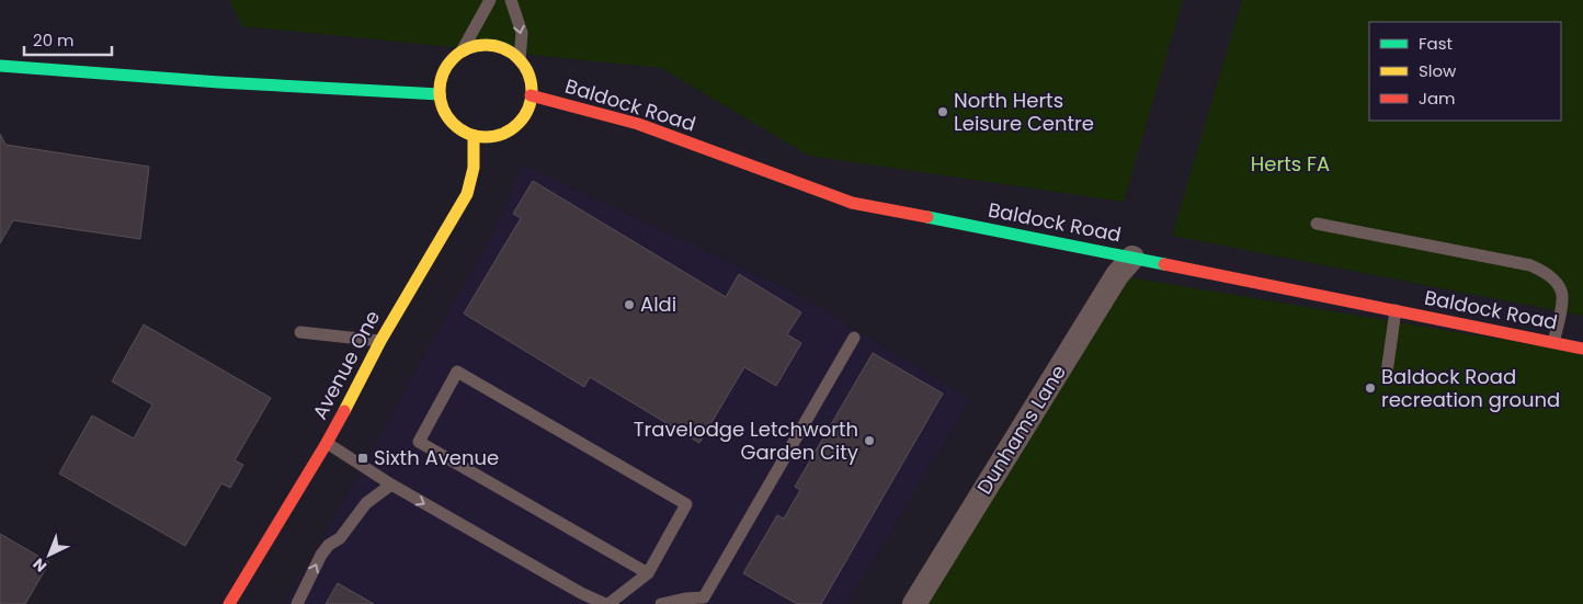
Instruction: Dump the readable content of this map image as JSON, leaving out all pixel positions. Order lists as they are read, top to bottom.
{
  "streets": {
    "main road": ["Baldock Road", "Avenue One"],
    "street": ["Dunhams Lane"]
  },
  "crossings": [
    ["Baldock Road", "Avenue One"],
    ["Baldock Road", "Dunhams Lane"]
  ],
  "parks": ["Herts FA"],
  "places": {
    "other": [
      "North Herts Leisure Centre",
      "Aldi",
      "Baldock Road recreation ground",
      "Travelodge Letchworth Garden City"
    ],
    "transit": ["Sixth Avenue"]
  },
  "legend": ["Fast", "Slow", "Jam"],
  "scale_bar": "20 m",
  "north": "bottom left"
}
